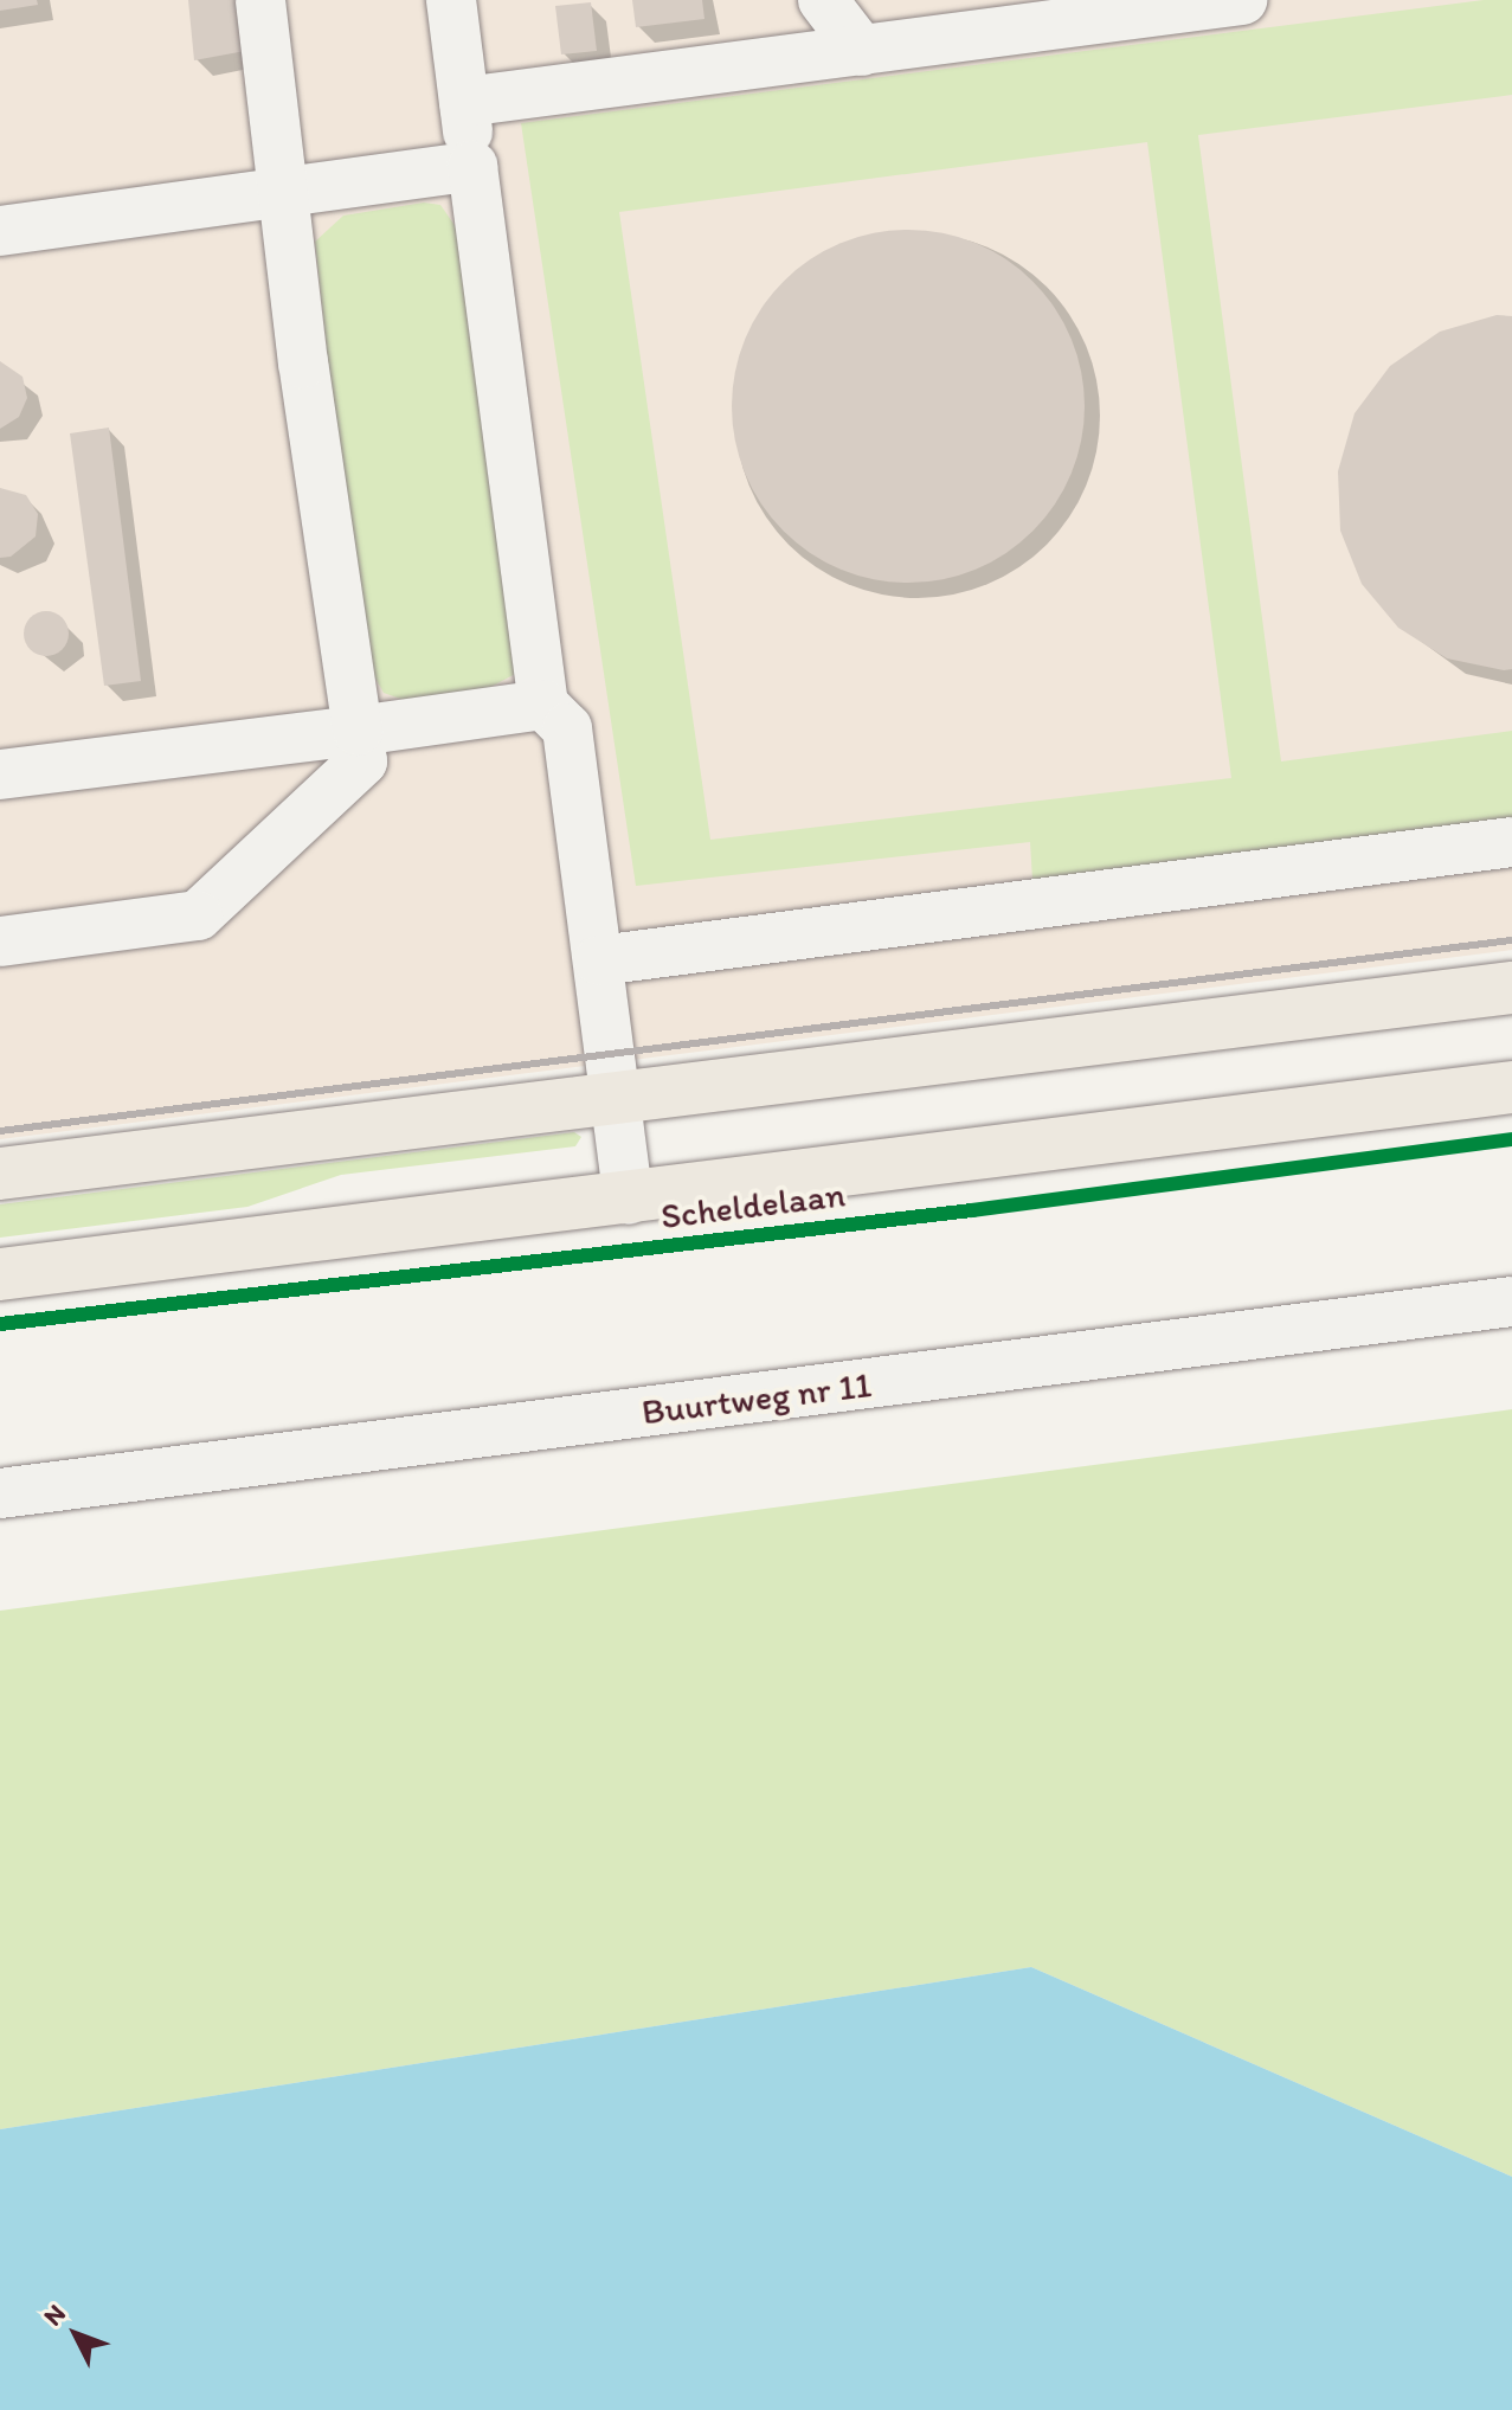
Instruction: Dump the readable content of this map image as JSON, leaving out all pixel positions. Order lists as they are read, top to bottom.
{
  "streets": {
    "main road": ["Scheldelaan"],
    "lane": ["Buurtweg nr 11"]
  },
  "north": "top left"
}
